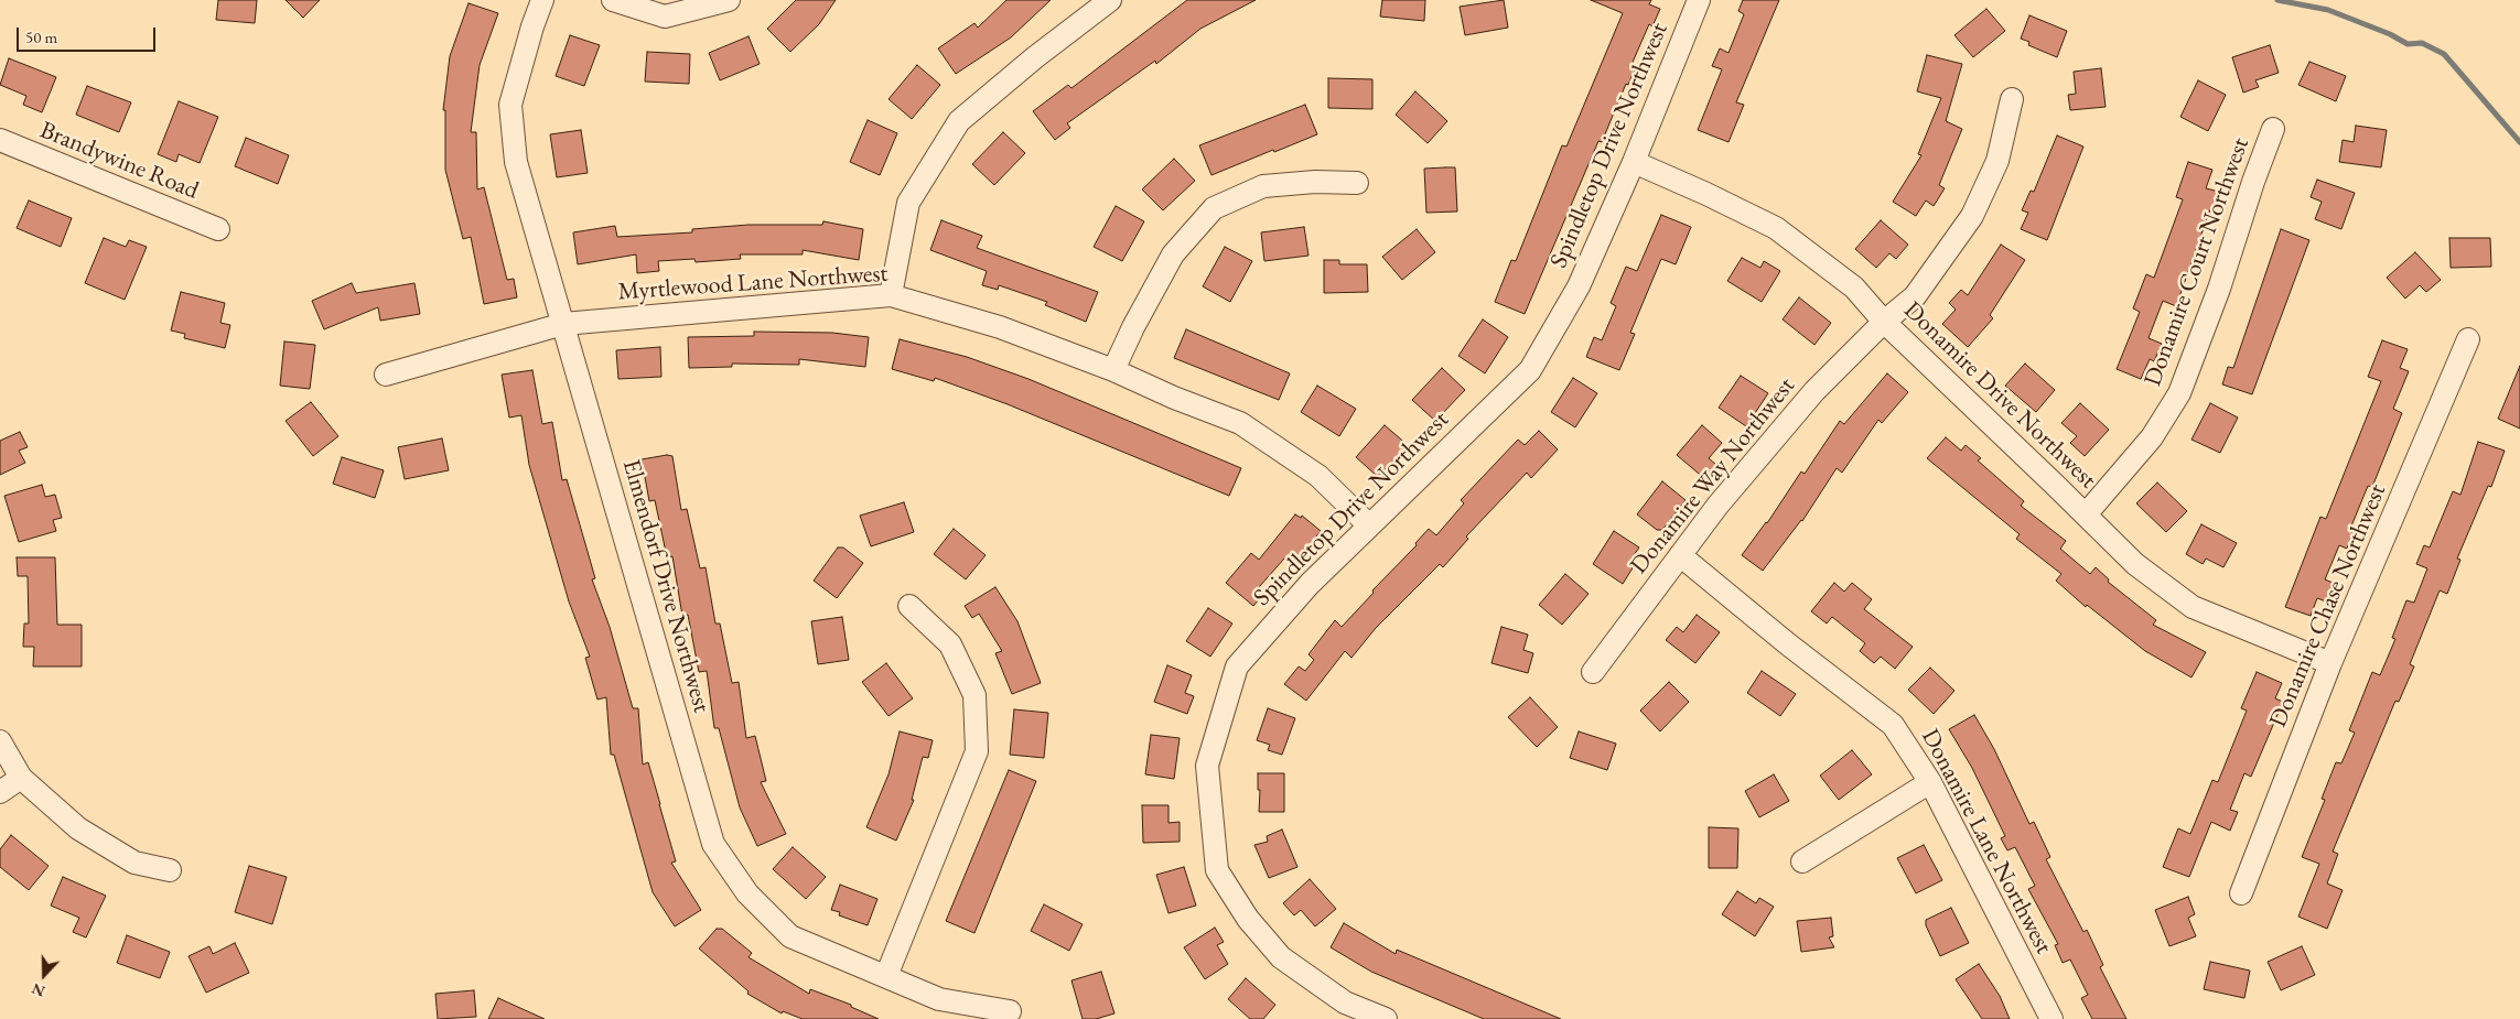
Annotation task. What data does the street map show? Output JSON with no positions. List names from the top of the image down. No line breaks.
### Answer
{"streets":{"street":["Spindletop Drive Northwest","Brandywine Road","Donamire Court Northwest","Myrtlewood Lane Northwest","Donamire Drive Northwest","Donamire Way Northwest","Elmendorf Drive Northwest","Donamire Chase Northwest","Donamire Lane Northwest"]},"crossings":[["Spindletop Drive Northwest","Myrtlewood Lane Northwest"],["Spindletop Drive Northwest","Donamire Drive Northwest"],["Donamire Court Northwest","Donamire Drive Northwest"],["Myrtlewood Lane Northwest","Elmendorf Drive Northwest"],["Donamire Drive Northwest","Donamire Way Northwest"],["Donamire Drive Northwest","Donamire Chase Northwest"],["Donamire Way Northwest","Donamire Lane Northwest"]],"scale_bar":"50 m","north":"bottom"}
